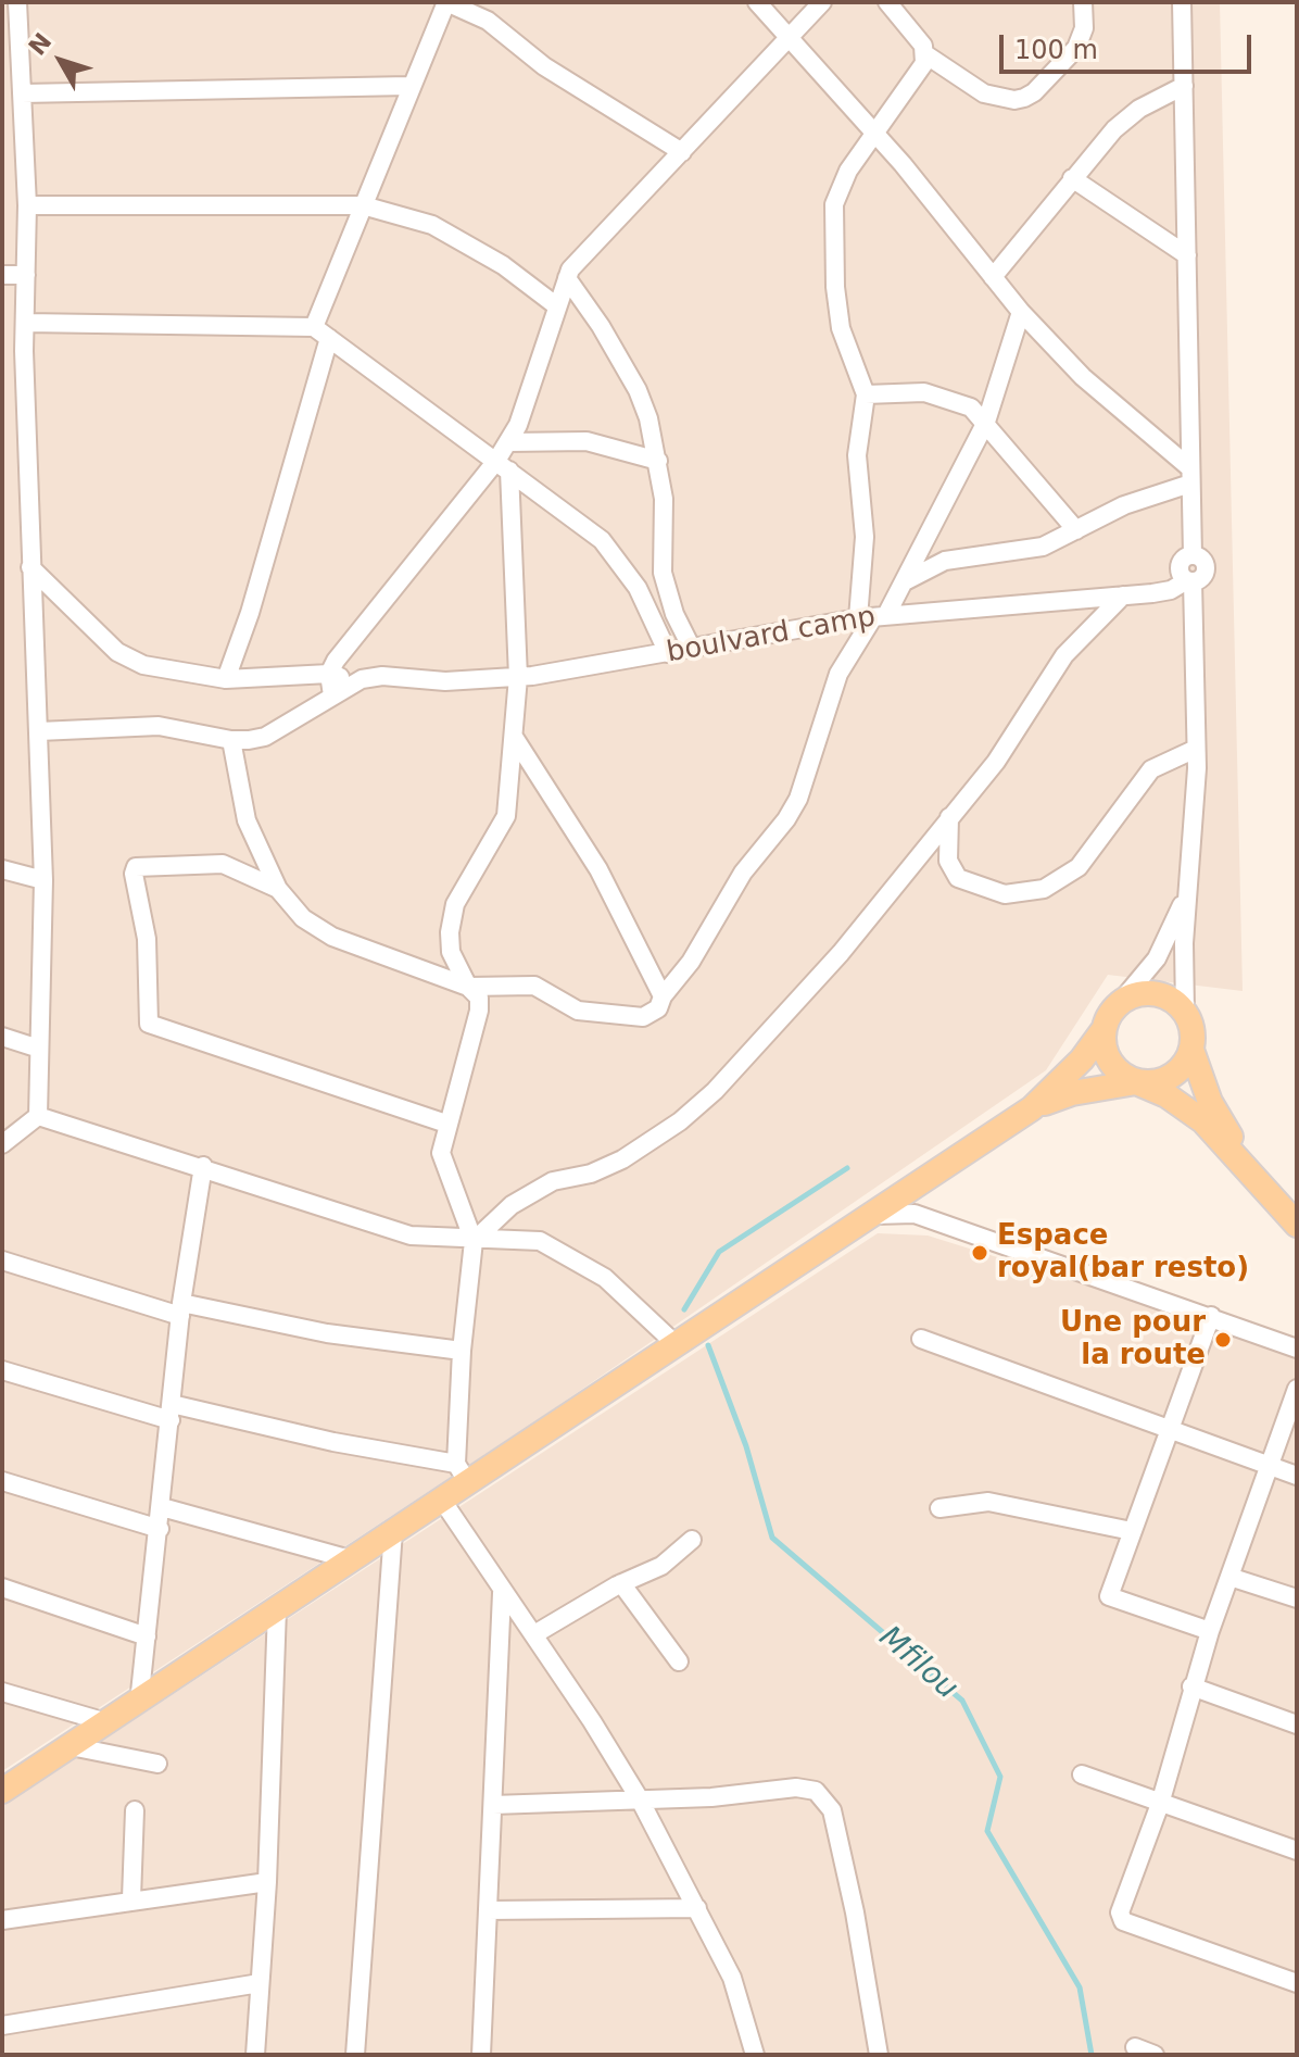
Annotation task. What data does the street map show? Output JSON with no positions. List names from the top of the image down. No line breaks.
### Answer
{"streets":{"street":["boulvard camp"]},"water":["Mfilou"],"places":["Espace royal(bar resto)","Une pour la route"],"scale_bar":"100 m","north":"top left"}
